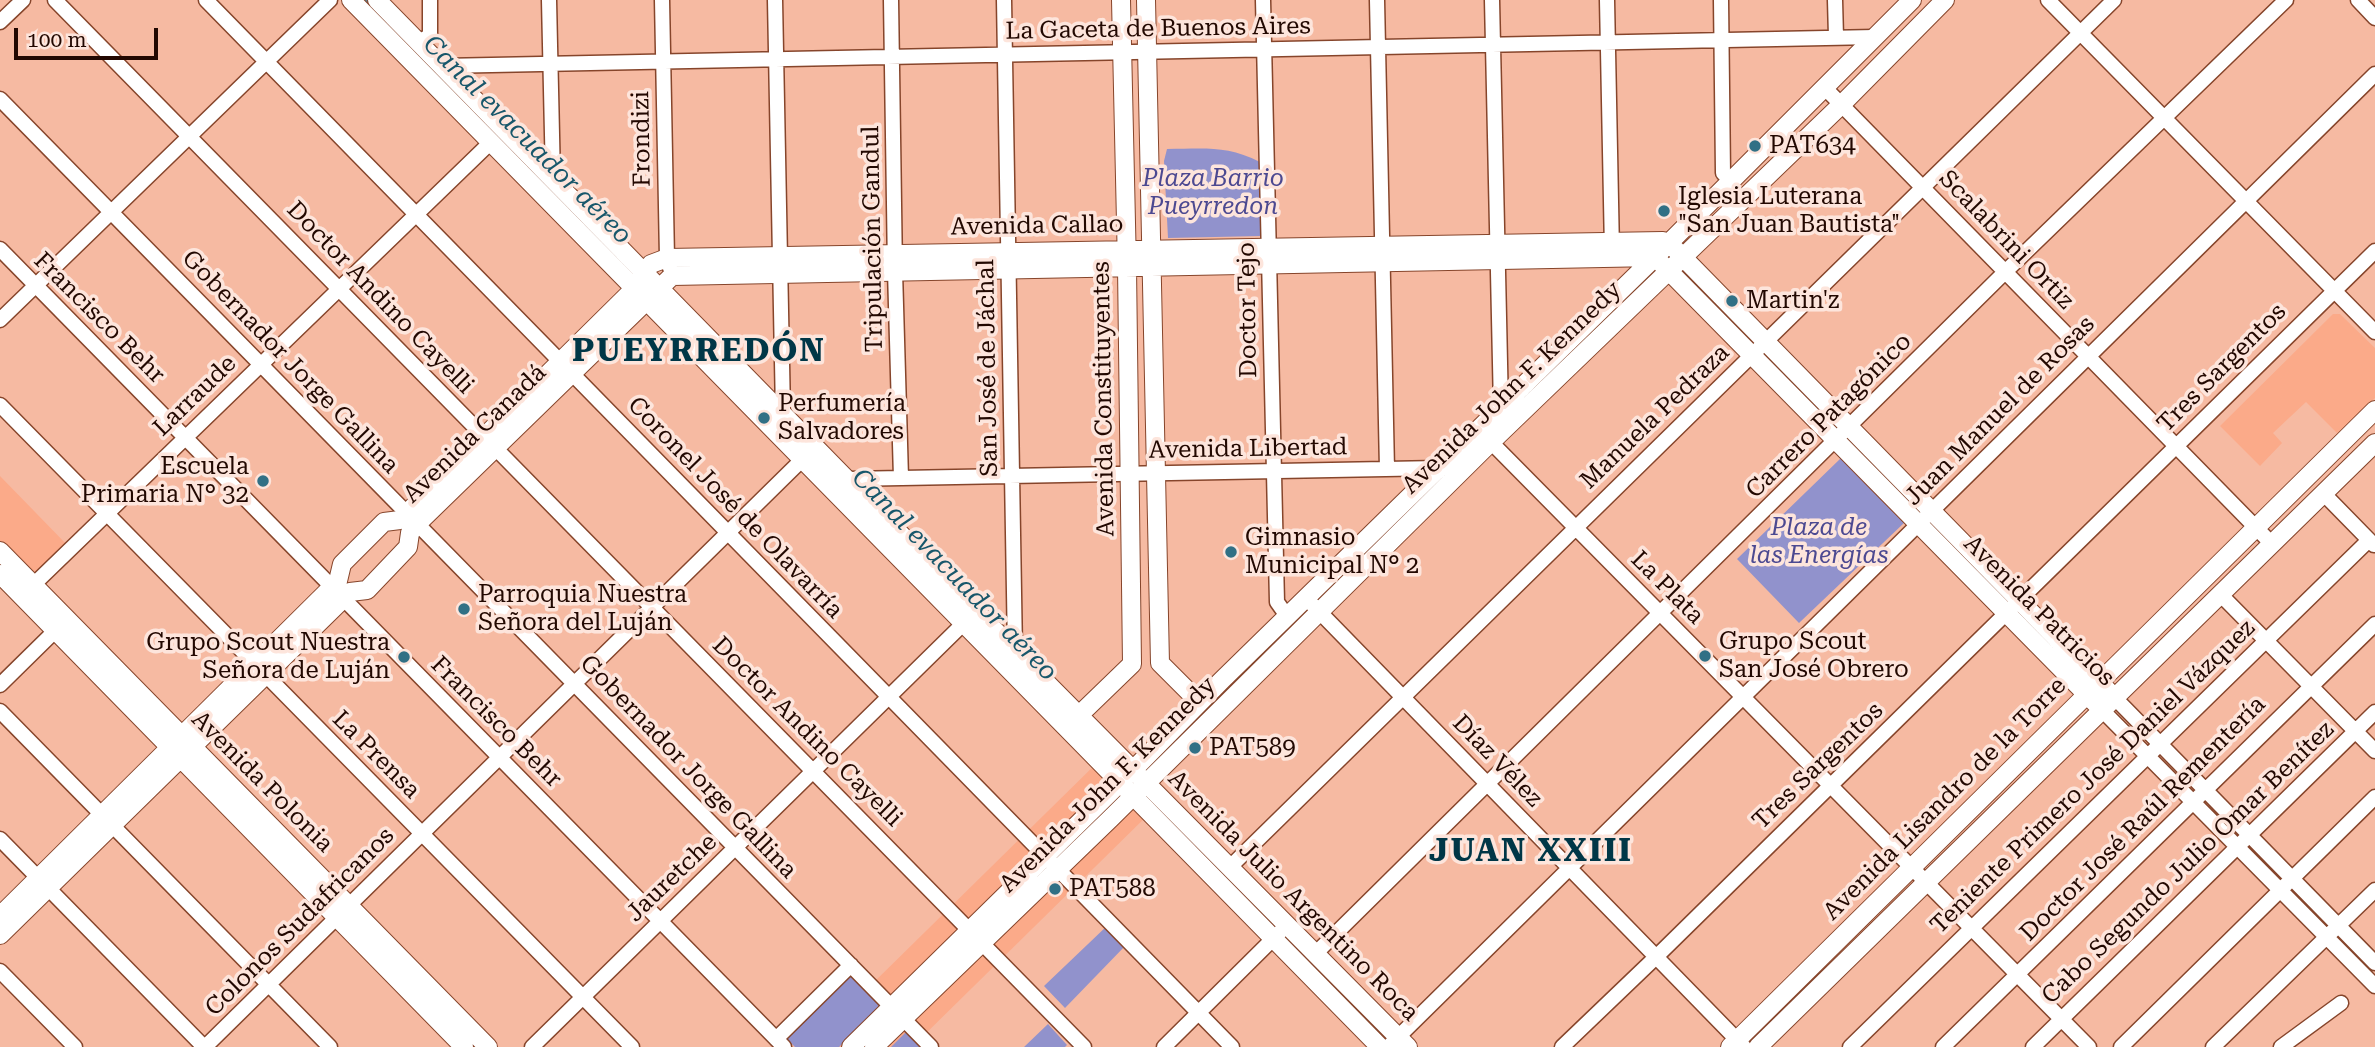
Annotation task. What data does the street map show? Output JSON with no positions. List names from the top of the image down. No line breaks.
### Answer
{"streets":{"main road":["Avenida Callao","Avenida John F. Kennedy","Avenida Constituyentes","Avenida Canadá","Avenida Patricios","Avenida Polonia","Avenida Lisandro de la Torre","Avenida Julio Argentino Roca"],"street":["La Gaceta de Buenos Aires","Frondizi","Tripulación Gandul","Scalabrini Ortiz","Doctor Andino Cayelli","Doctor Tejo","Francisco Behr","Gobernador Jorge Gallina","San José de Jáchal","Tres Sargentos","Larraude","Juan Manuel de Rosas","Carrero Patagónico","Manuela Pedraza","Avenida Libertad","Coronel José de Olavarría","La Plata","La Prensa","Díaz Vélez","Teniente Primero José Daniel Vázquez","Doctor José Raúl Rementería","Cabo Segundo Julio Omar Benítez","Jauretche","Colonos Sudafricanos"]},"crossings":[["La Gaceta de Buenos Aires","Frondizi"],["La Gaceta de Buenos Aires","Tripulación Gandul"],["La Gaceta de Buenos Aires","Doctor Tejo"],["La Gaceta de Buenos Aires","San José de Jáchal"],["La Gaceta de Buenos Aires","Avenida John F. Kennedy"],["La Gaceta de Buenos Aires","Avenida Constituyentes"],["La Gaceta de Buenos Aires","Avenida Julio Argentino Roca"],["Frondizi","Avenida Callao"],["Frondizi","Avenida Canadá"],["Frondizi","Avenida Julio Argentino Roca"],["Avenida Callao","Tripulación Gandul"],["Avenida Callao","Doctor Tejo"],["Avenida Callao","San José de Jáchal"],["Avenida Callao","Avenida John F. Kennedy"],["Avenida Callao","Avenida Constituyentes"],["Avenida Callao","Avenida Canadá"],["Avenida Callao","Avenida Patricios"],["Avenida Callao","Avenida Julio Argentino Roca"],["Tripulación Gandul","Avenida Libertad"],["Scalabrini Ortiz","Tres Sargentos"],["Scalabrini Ortiz","Avenida John F. Kennedy"],["Scalabrini Ortiz","Juan Manuel de Rosas"],["Scalabrini Ortiz","Carrero Patagónico"],["Scalabrini Ortiz","Manuela Pedraza"],["Scalabrini Ortiz","Avenida Lisandro de la Torre"],["Doctor Andino Cayelli","Avenida John F. Kennedy"],["Doctor Andino Cayelli","Larraude"],["Doctor Andino Cayelli","Avenida Canadá"],["Doctor Andino Cayelli","Jauretche"],["Doctor Andino Cayelli","Colonos Sudafricanos"],["Doctor Tejo","Avenida John F. Kennedy"],["Doctor Tejo","Avenida Libertad"],["Francisco Behr","Larraude"],["Francisco Behr","Avenida Canadá"],["Francisco Behr","Jauretche"],["Francisco Behr","Colonos Sudafricanos"],["Gobernador Jorge Gallina","Avenida John F. Kennedy"],["Gobernador Jorge Gallina","Larraude"],["Gobernador Jorge Gallina","Avenida Canadá"],["Gobernador Jorge Gallina","Jauretche"],["Gobernador Jorge Gallina","Colonos Sudafricanos"],["San José de Jáchal","Avenida Libertad"],["San José de Jáchal","Avenida Julio Argentino Roca"],["Tres Sargentos","La Plata"],["Tres Sargentos","Avenida Patricios"],["Tres Sargentos","Díaz Vélez"],["Avenida John F. Kennedy","Avenida Libertad"],["Avenida John F. Kennedy","Coronel José de Olavarría"],["Avenida John F. Kennedy","La Plata"],["Avenida John F. Kennedy","Avenida Patricios"],["Avenida John F. Kennedy","Díaz Vélez"],["Avenida John F. Kennedy","Avenida Julio Argentino Roca"],["Larraude","Coronel José de Olavarría"],["Larraude","La Prensa"],["Larraude","Avenida Polonia"],["Larraude","Avenida Julio Argentino Roca"],["Avenida Constituyentes","Avenida Libertad"],["Juan Manuel de Rosas","La Plata"],["Juan Manuel de Rosas","Avenida Patricios"],["Juan Manuel de Rosas","Díaz Vélez"],["Juan Manuel de Rosas","Avenida Julio Argentino Roca"],["Carrero Patagónico","La Plata"],["Carrero Patagónico","Avenida Patricios"],["Carrero Patagónico","Díaz Vélez"],["Carrero Patagónico","Avenida Julio Argentino Roca"],["Manuela Pedraza","La Plata"],["Manuela Pedraza","Avenida Patricios"],["Manuela Pedraza","Díaz Vélez"],["Manuela Pedraza","Avenida Julio Argentino Roca"],["Avenida Canadá","Coronel José de Olavarría"],["Avenida Canadá","La Prensa"],["Avenida Canadá","Avenida Polonia"],["Avenida Canadá","Avenida Julio Argentino Roca"],["Avenida Libertad","Avenida Julio Argentino Roca"],["Coronel José de Olavarría","Jauretche"],["Coronel José de Olavarría","Colonos Sudafricanos"],["La Plata","Teniente Primero José Daniel Vázquez"],["La Plata","Avenida Lisandro de la Torre"],["La Plata","Doctor José Raúl Rementería"],["La Plata","Cabo Segundo Julio Omar Benítez"],["Avenida Patricios","Teniente Primero José Daniel Vázquez"],["Avenida Patricios","Avenida Lisandro de la Torre"],["Avenida Patricios","Doctor José Raúl Rementería"],["Avenida Patricios","Cabo Segundo Julio Omar Benítez"],["La Prensa","Jauretche"],["La Prensa","Colonos Sudafricanos"],["Díaz Vélez","Avenida Lisandro de la Torre"],["Avenida Polonia","Colonos Sudafricanos"],["Jauretche","Avenida Julio Argentino Roca"],["Avenida Julio Argentino Roca","Colonos Sudafricanos"]],"districts":["PUEYRREDÓN","JUAN XXIII"],"water":["Canal evacuador aéreo"],"parks":["Plaza Barrio Pueyrredon","Plaza de las Energías"],"places":["PAT634","Iglesia Luterana \"San Juan Bautista\"","Martin'z","Perfumería Salvadores","Escuela Primaria N° 32","Gimnasio Municipal N° 2","Parroquia Nuestra Señora del Luján","Grupo Scout San José Obrero","Grupo Scout Nuestra Señora de Luján","PAT589","PAT588"],"scale_bar":"100 m"}
